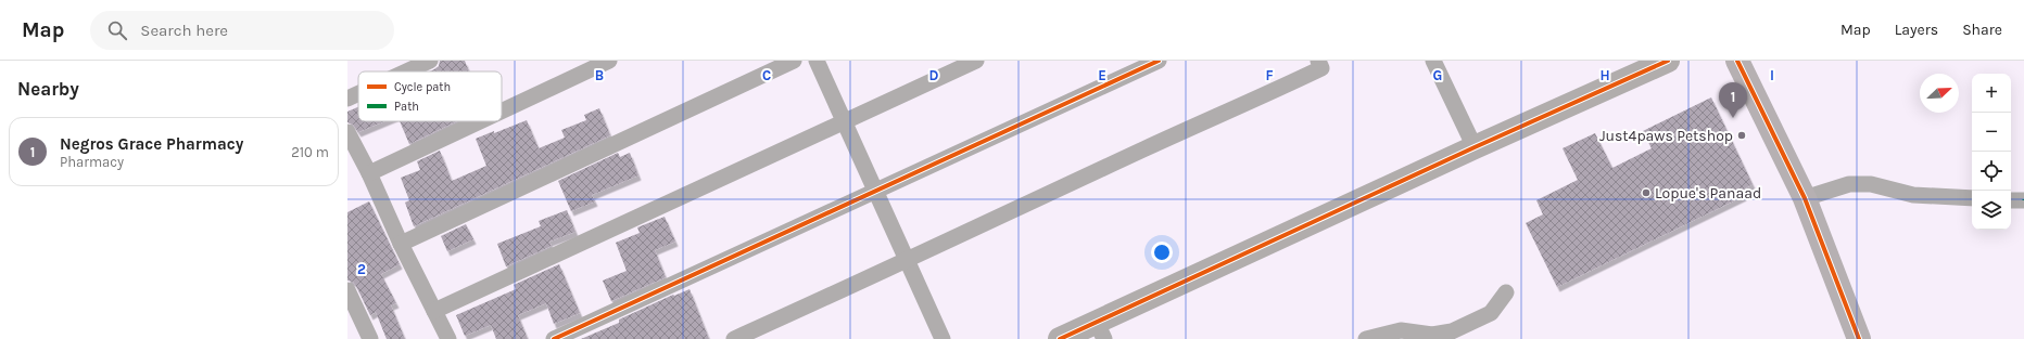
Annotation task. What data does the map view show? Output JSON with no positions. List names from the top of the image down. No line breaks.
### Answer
{"places":["Just4paws Petshop","Lopue's Panaad"],"legend":["Cycle path","Path"],"north":"top right","page":{"header":"Map","search":"Search here","nav":["Map","Layers","Share"],"heading":"Nearby","map_buttons":["+","−"],"pins":"1","list":[{"mark":"1","name":"Negros Grace Pharmacy","note":"Pharmacy","value":"210 m"}]},"grid":{"columns":["B","C","D","E","F","G","H","I"],"rows":["2"]}}
